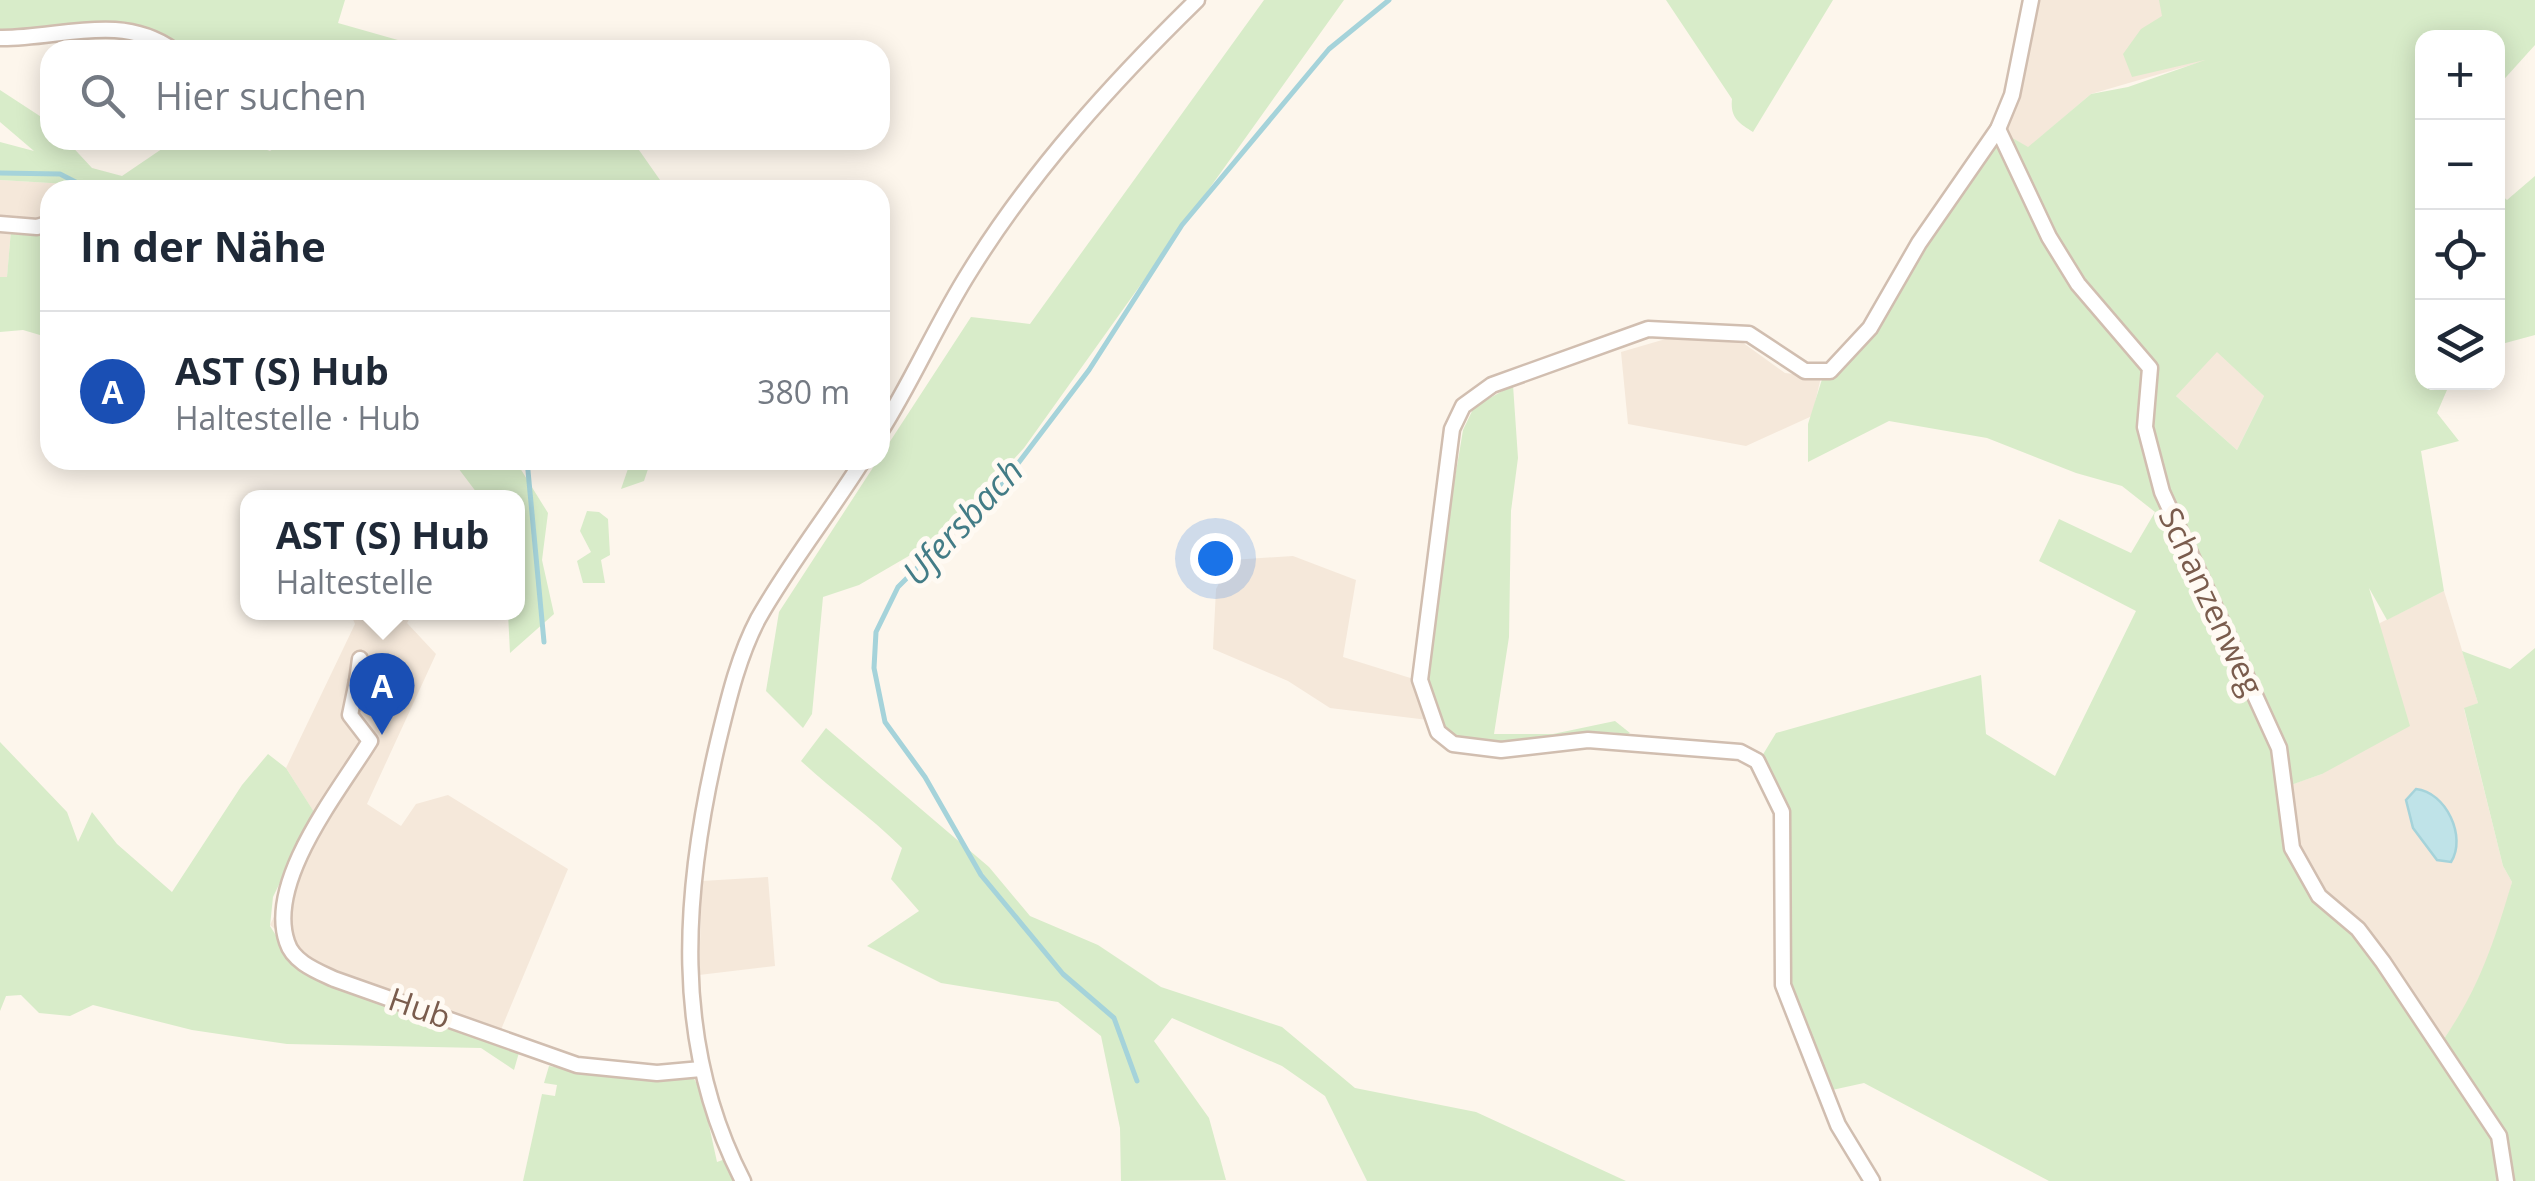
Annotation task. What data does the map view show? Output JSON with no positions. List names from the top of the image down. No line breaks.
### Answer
{"streets":{"street":["Schanzenweg","Hub"]},"water":["Ufersbach"],"page":{"map_buttons":["+","−"],"search":"Hier suchen","heading":"In der Nähe","list":[{"mark":"A","name":"AST (S) Hub","note":"Haltestelle · Hub","value":"380 m"}],"popup":["AST (S) Hub","Haltestelle"],"pins":"A"}}
